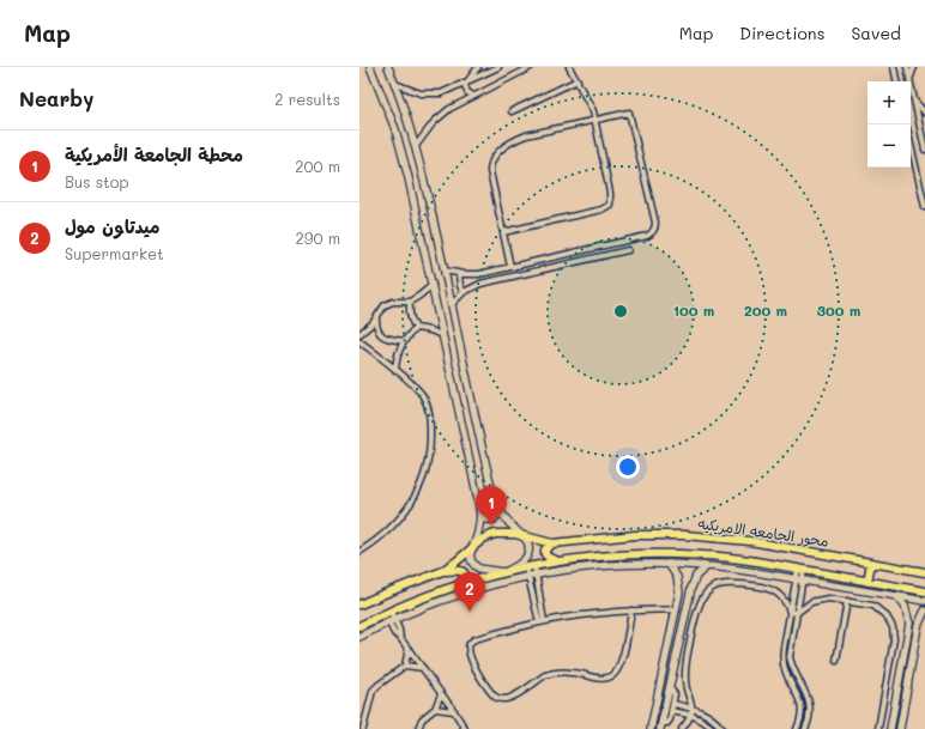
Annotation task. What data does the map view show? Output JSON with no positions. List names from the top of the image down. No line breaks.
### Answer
{"streets":{"main road":["محور الجامعه الامريكيه"]},"page":{"header":"Map","nav":["Map","Directions","Saved"],"heading":["Nearby","2 results"],"map_buttons":["+","−"],"list":[{"mark":"1","name":"محطة الجامعة الأمريكية","note":"Bus stop","value":"200 m"},{"mark":"2","name":"ميدتاون مول","note":"Supermarket","value":"290 m"}],"pins":["1","2"]},"rings":["100 m","200 m","300 m"]}
